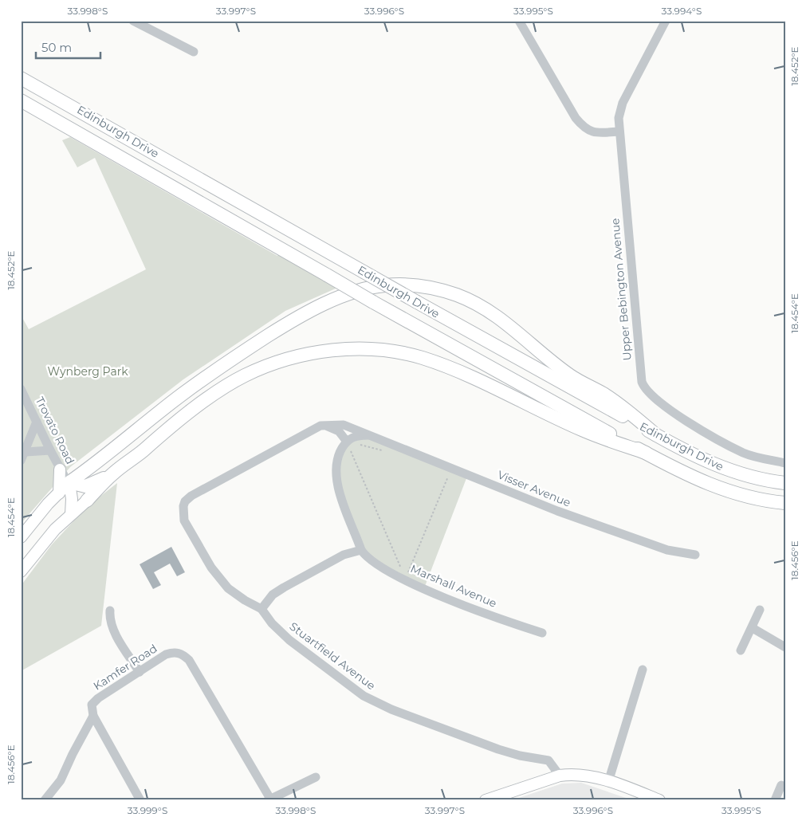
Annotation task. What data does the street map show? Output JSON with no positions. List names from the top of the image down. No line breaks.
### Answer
{"streets":{"highway":["Edinburgh Drive"],"street":["Upper Bebington Avenue","Trovato Road","Visser Avenue","Marshall Avenue","Stuartfield Avenue","Kamfer Road"]},"crossings":[["Visser Avenue","Stuartfield Avenue"]],"parks":["Wynberg Park"],"scale_bar":"50 m","coordinates":["33.998°S","33.997°S","33.996°S","33.995°S","33.994°S","18.452°E","18.454°E","18.456°E","33.999°S"]}
